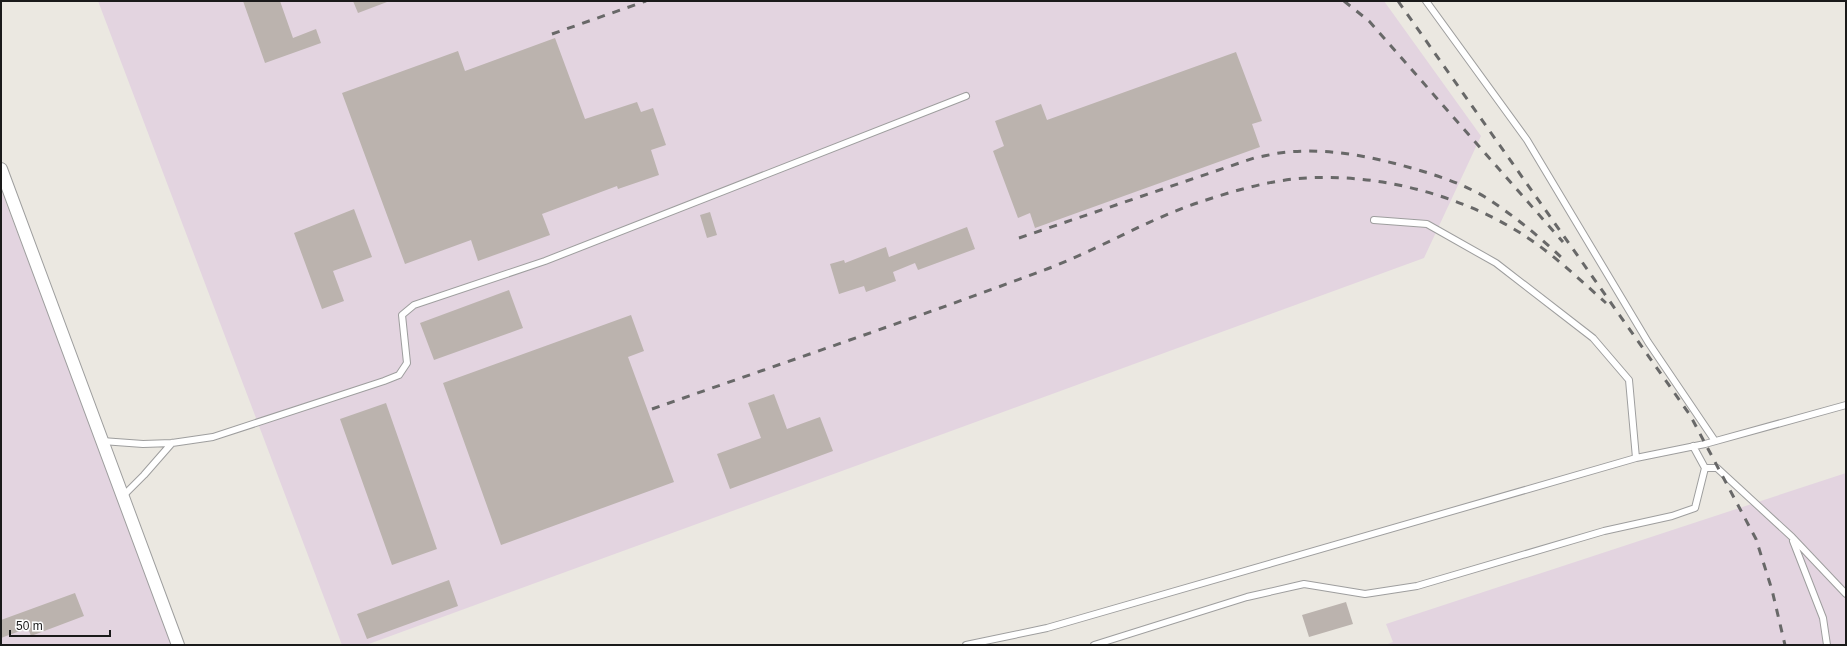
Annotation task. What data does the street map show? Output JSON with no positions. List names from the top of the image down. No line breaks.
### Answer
{"scale_bar":"50 m"}
